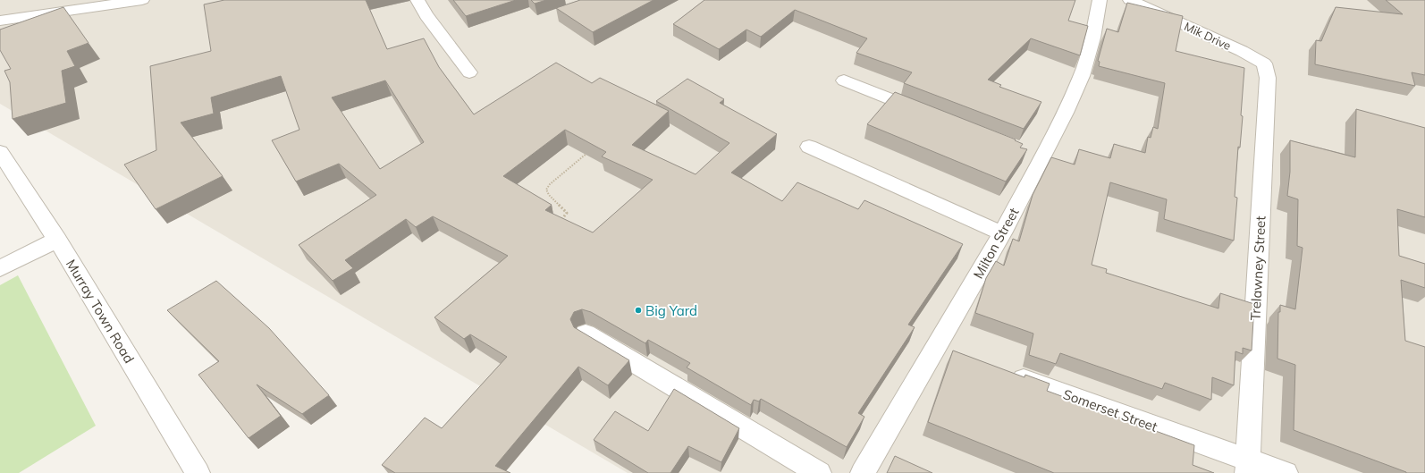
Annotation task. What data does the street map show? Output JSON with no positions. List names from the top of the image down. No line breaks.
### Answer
{"streets":{"street":["Mik Drive","Milton Street","Trelawney Street","Murray Town Road","Somerset Street"]},"crossings":[["Mik Drive","Trelawney Street"],["Trelawney Street","Somerset Street"]],"places":["Big Yard"]}
